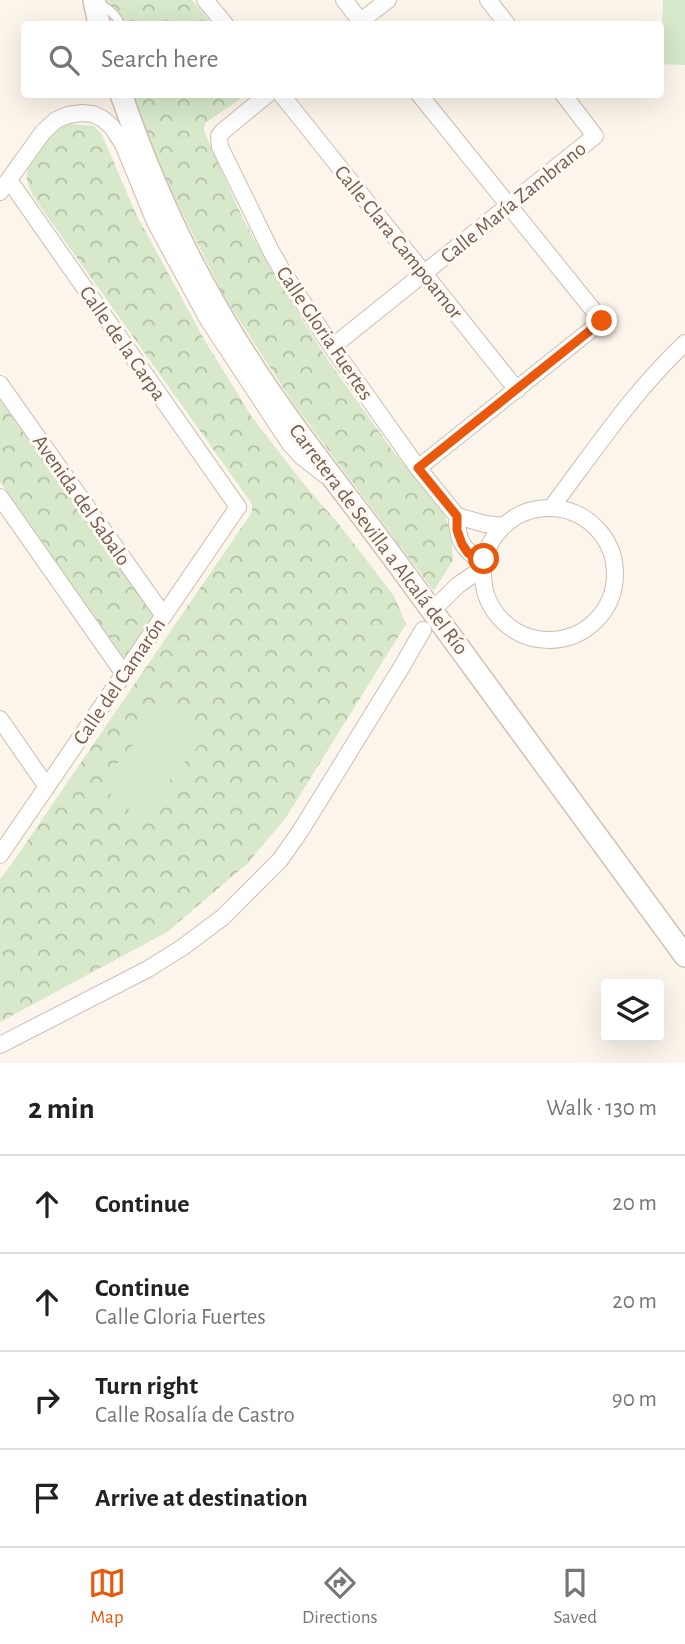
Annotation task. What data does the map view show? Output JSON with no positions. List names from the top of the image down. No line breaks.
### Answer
{"streets":{"main road":["Carretera de Sevilla a Alcalá del Río"],"street":["Calle María Zambrano","Calle Clara Campoamor","Calle Gloria Fuertes","Calle de la Carpa","Avenida del Sabalo","Calle del Camarón"]},"crossings":[["Calle María Zambrano","Calle Clara Campoamor"],["Calle María Zambrano","Calle Gloria Fuertes"],["Calle de la Carpa","Calle del Camarón"],["Avenida del Sabalo","Calle del Camarón"]],"page":{"search":"Search here","heading":["2 min","Walk · 130 m"],"list":[["Continue","20 m"],["Continue","Calle Gloria Fuertes","20 m"],["Turn right","Calle Rosalía de Castro","90 m"],"Arrive at destination"],"nav":["Map","Directions","Saved"]}}
